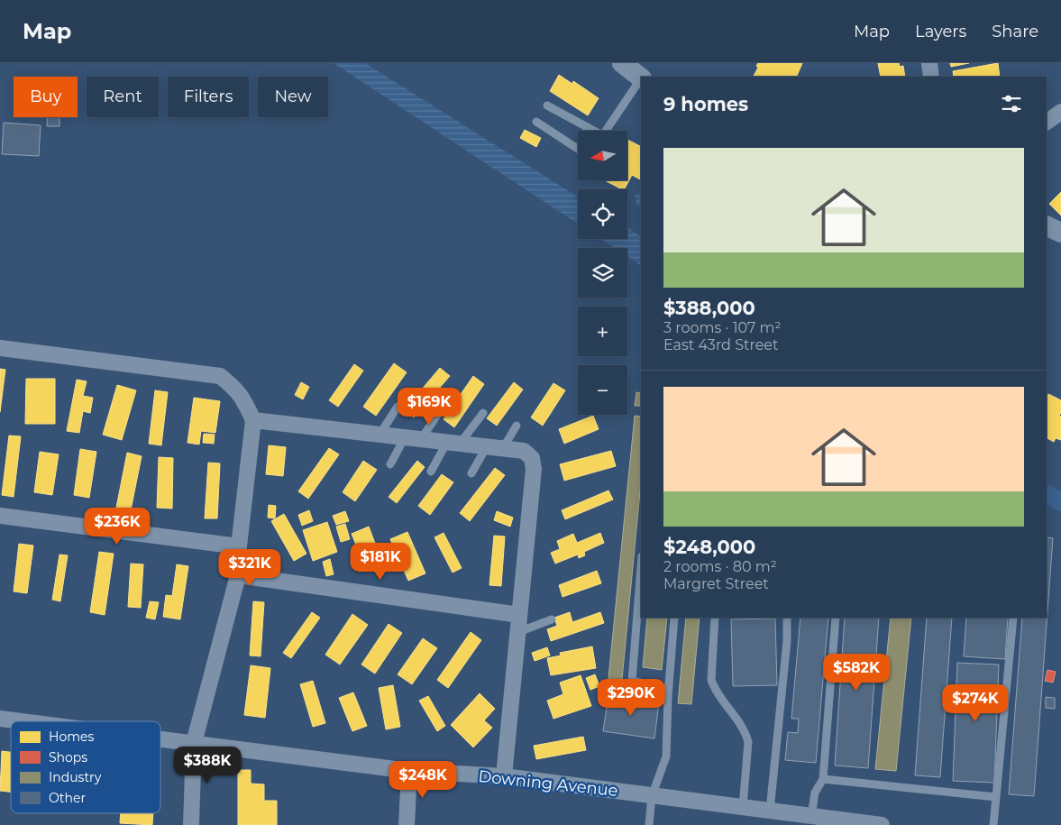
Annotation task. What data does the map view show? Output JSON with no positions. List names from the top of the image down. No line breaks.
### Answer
{"streets":{"street":["Downing Avenue"]},"legend":["Homes","Shops","Industry","Other"],"north":"left","page":{"header":"Map","nav":["Map","Layers","Share"],"chip":["Buy","Rent","Filters","New"],"heading":"9 homes","map_buttons":["+","−"],"list":[{"name":"$388,000","note":"3 rooms · 107 m² · East 43rd Street"},{"name":"$248,000","note":"2 rooms · 80 m² · Margret Street"}],"price":["$169K","$236K","$181K","$321K","$582K","$290K","$274K","$388K","$248K"]}}
